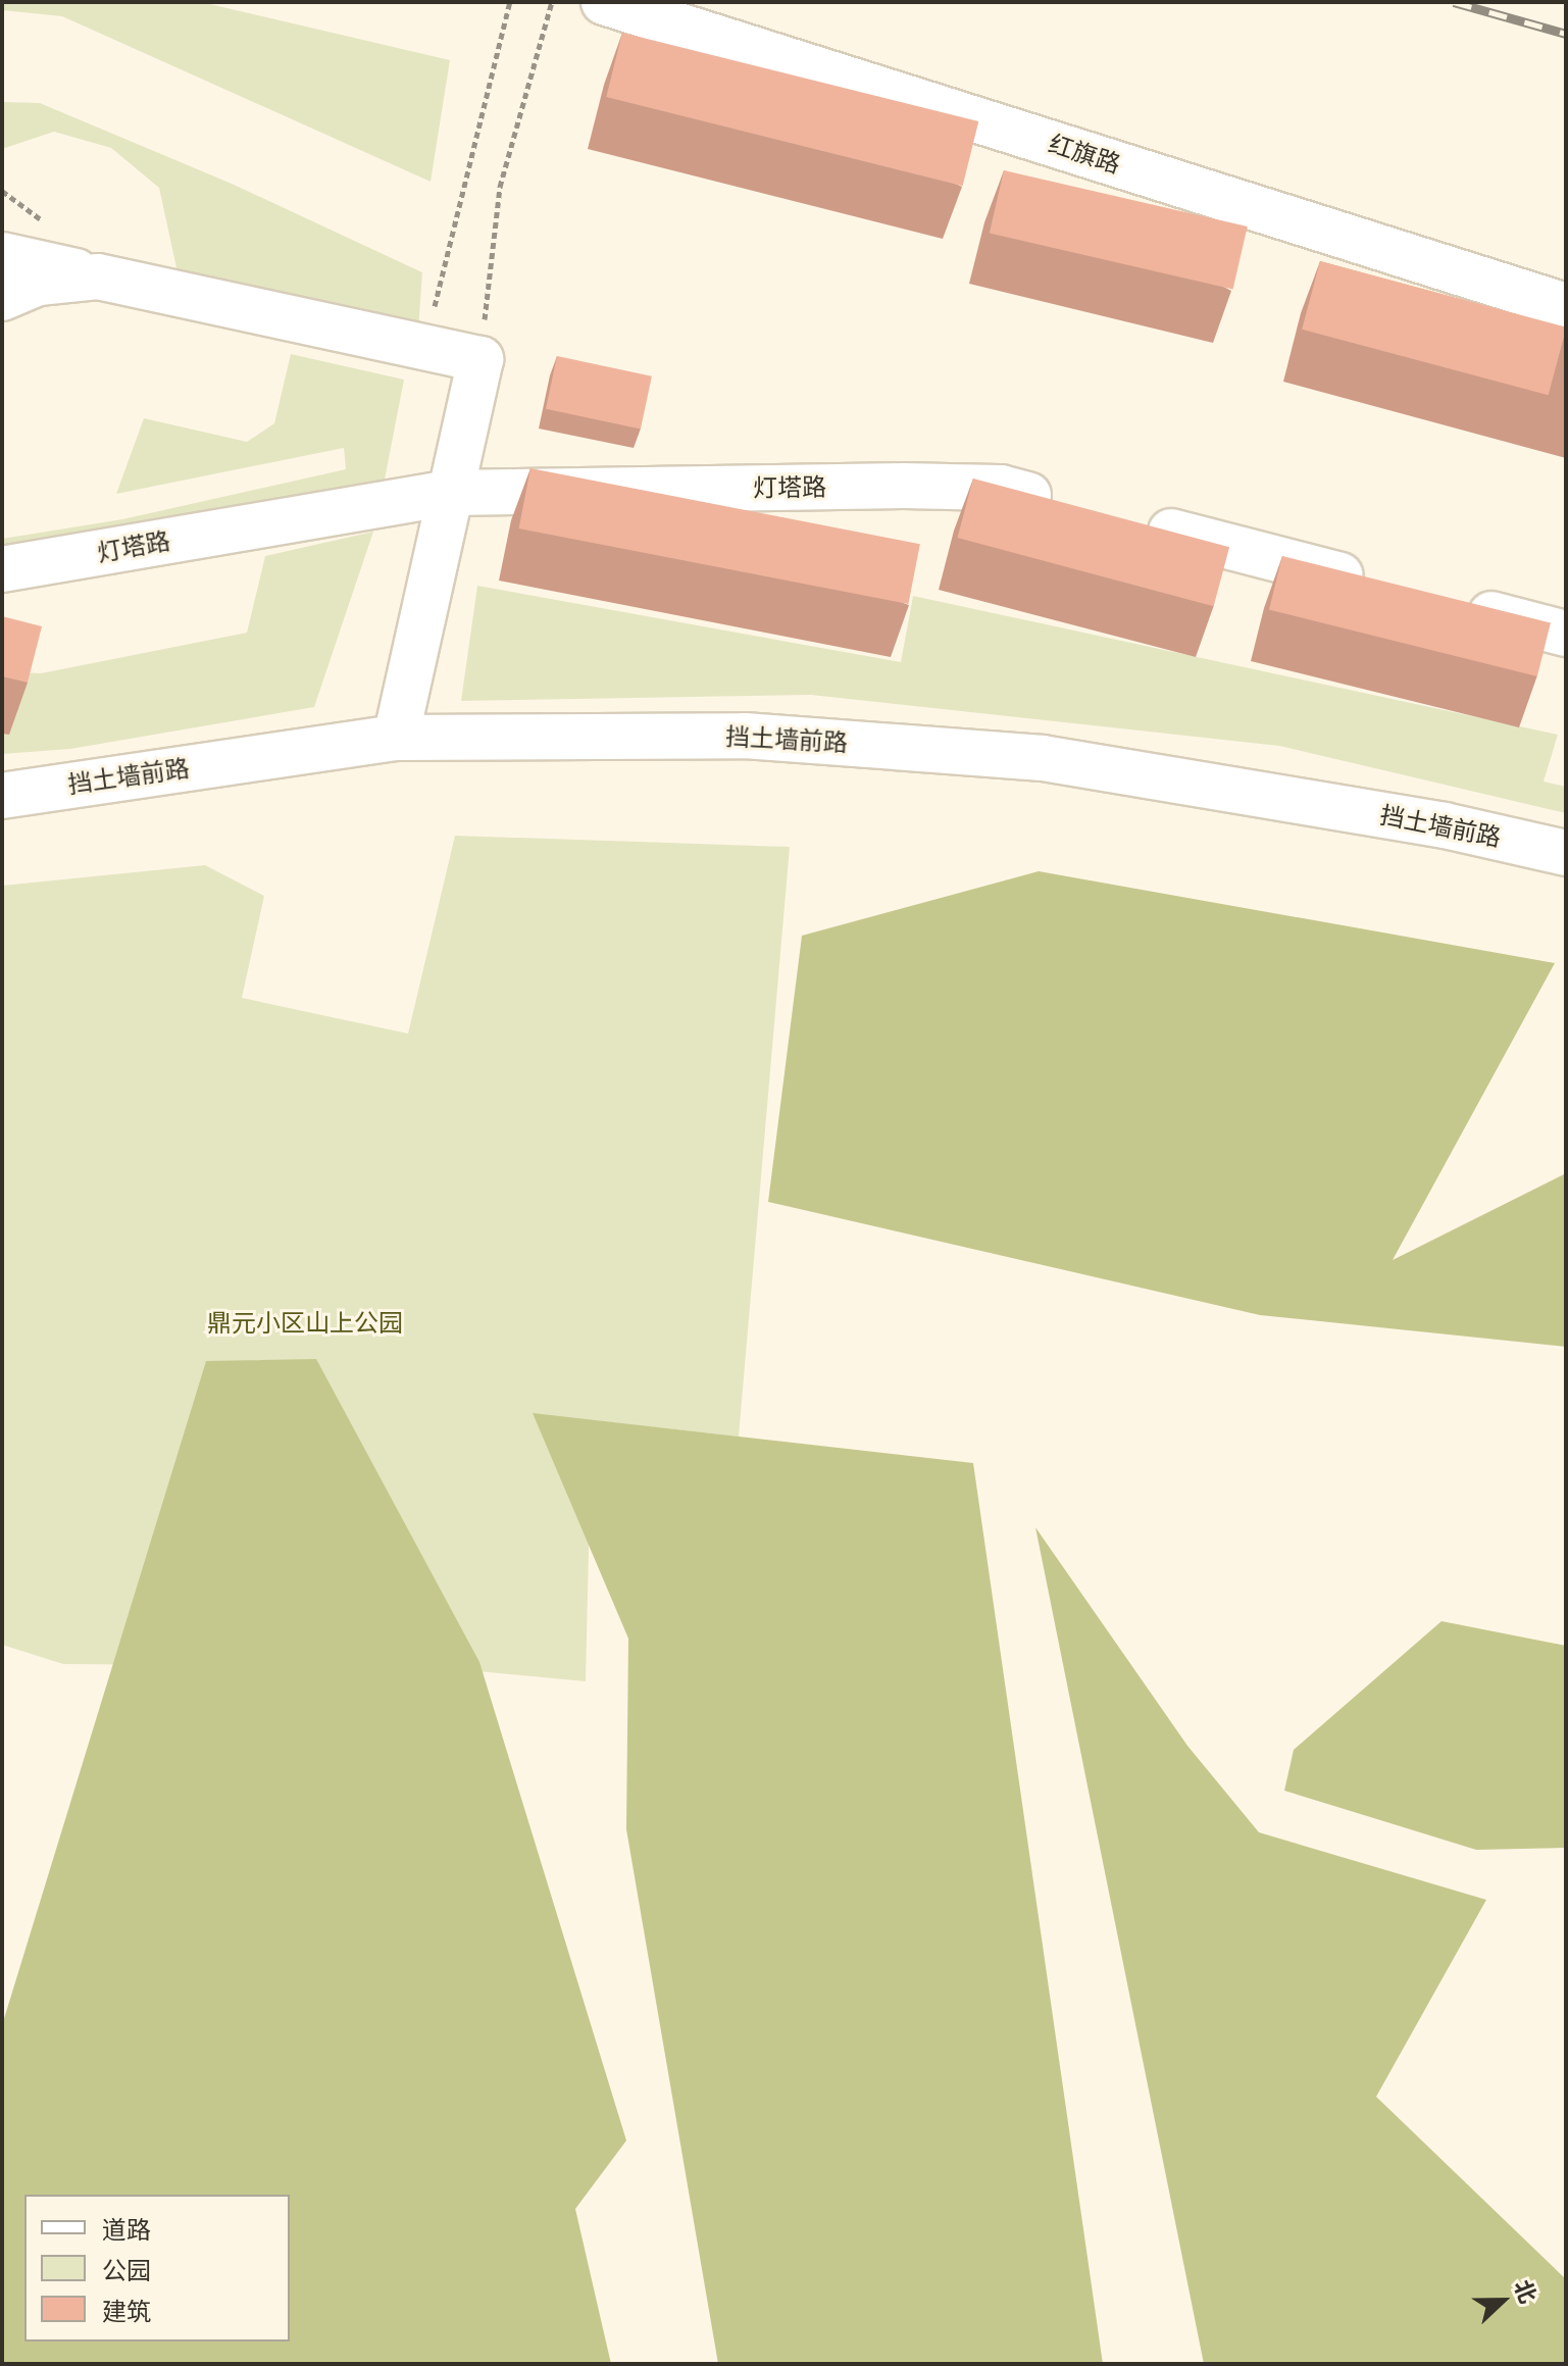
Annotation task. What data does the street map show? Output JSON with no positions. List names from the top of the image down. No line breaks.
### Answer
{"streets":{"street":["红旗路","灯塔路","挡土墙前路"]},"parks":["鼎元小区山上公园"],"legend":["道路","公园","建筑"],"north":"right"}
